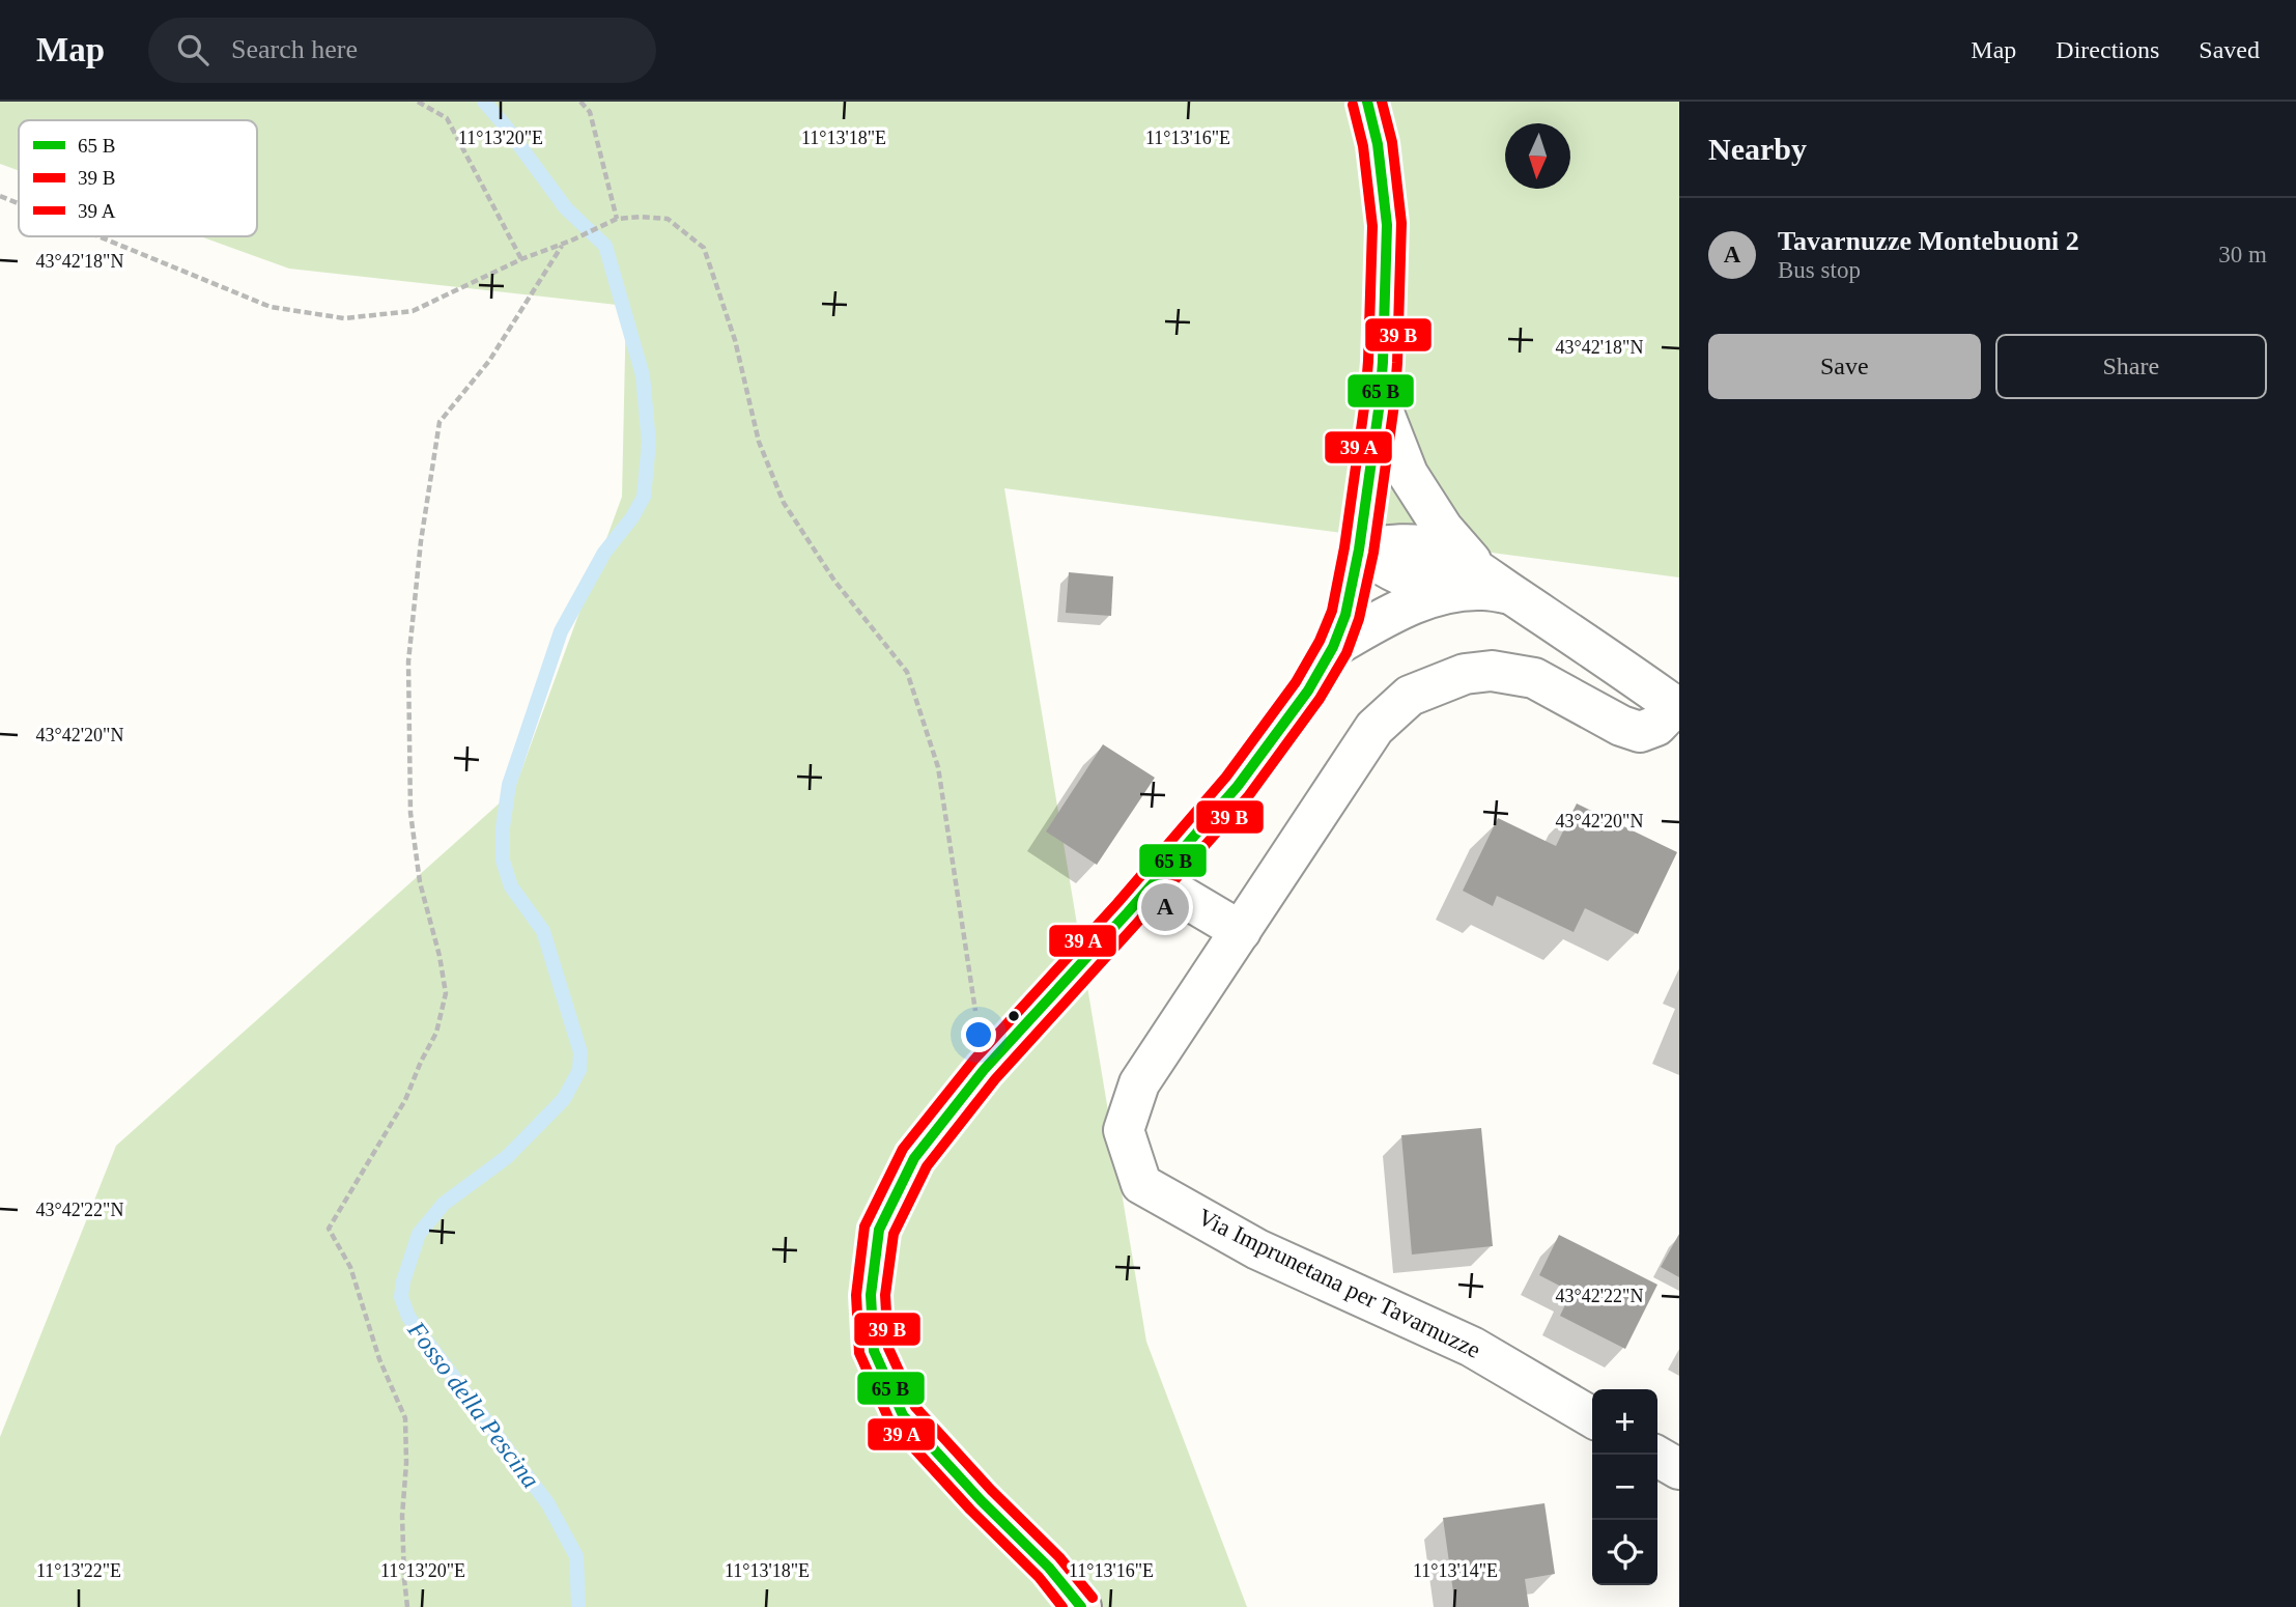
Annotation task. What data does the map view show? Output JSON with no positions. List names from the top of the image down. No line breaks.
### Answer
{"streets":{"street":["Via Imprunetana per Tavarnuzze"]},"water":["Fosso della Pescina"],"legend":["65 B","39 B","39 A"],"north":"bottom","page":{"header":"Map","search":"Search here","nav":["Map","Directions","Saved"],"heading":"Nearby","list":[{"mark":"A","name":"Tavarnuzze Montebuoni 2","note":"Bus stop","value":"30 m"}],"buttons":["Save","Share"],"pins":"A","map_buttons":["+","−"]},"coordinates":["11°13'20\"E","11°13'18\"E","11°13'16\"E","43°42'18\"N","43°42'20\"N","43°42'22\"N","11°13'22\"E","11°13'14\"E"]}
